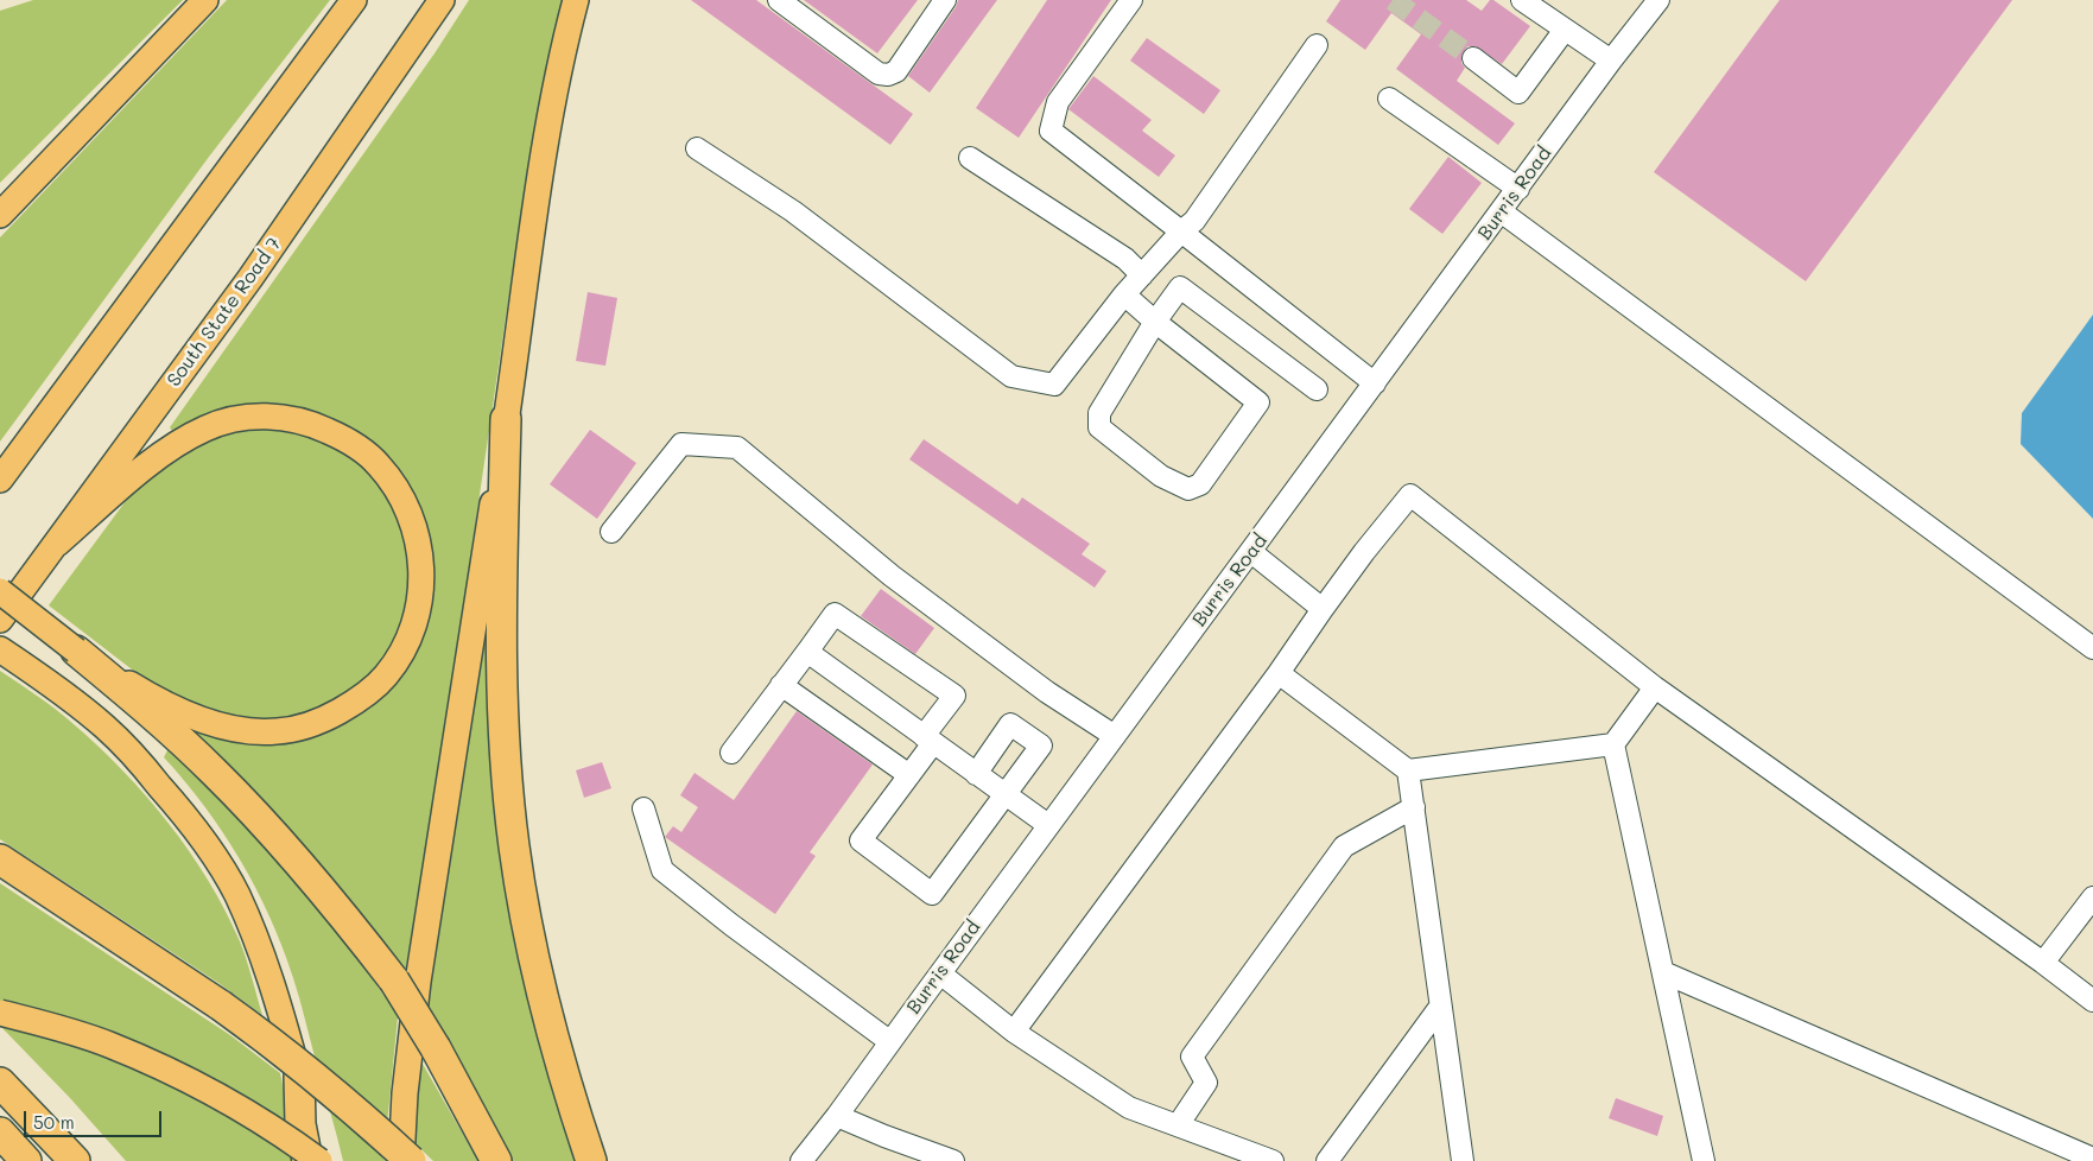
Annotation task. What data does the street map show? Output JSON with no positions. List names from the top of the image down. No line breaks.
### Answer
{"streets":{"main road":["South State Road 7"],"street":["Burris Road"]},"scale_bar":"50 m"}
